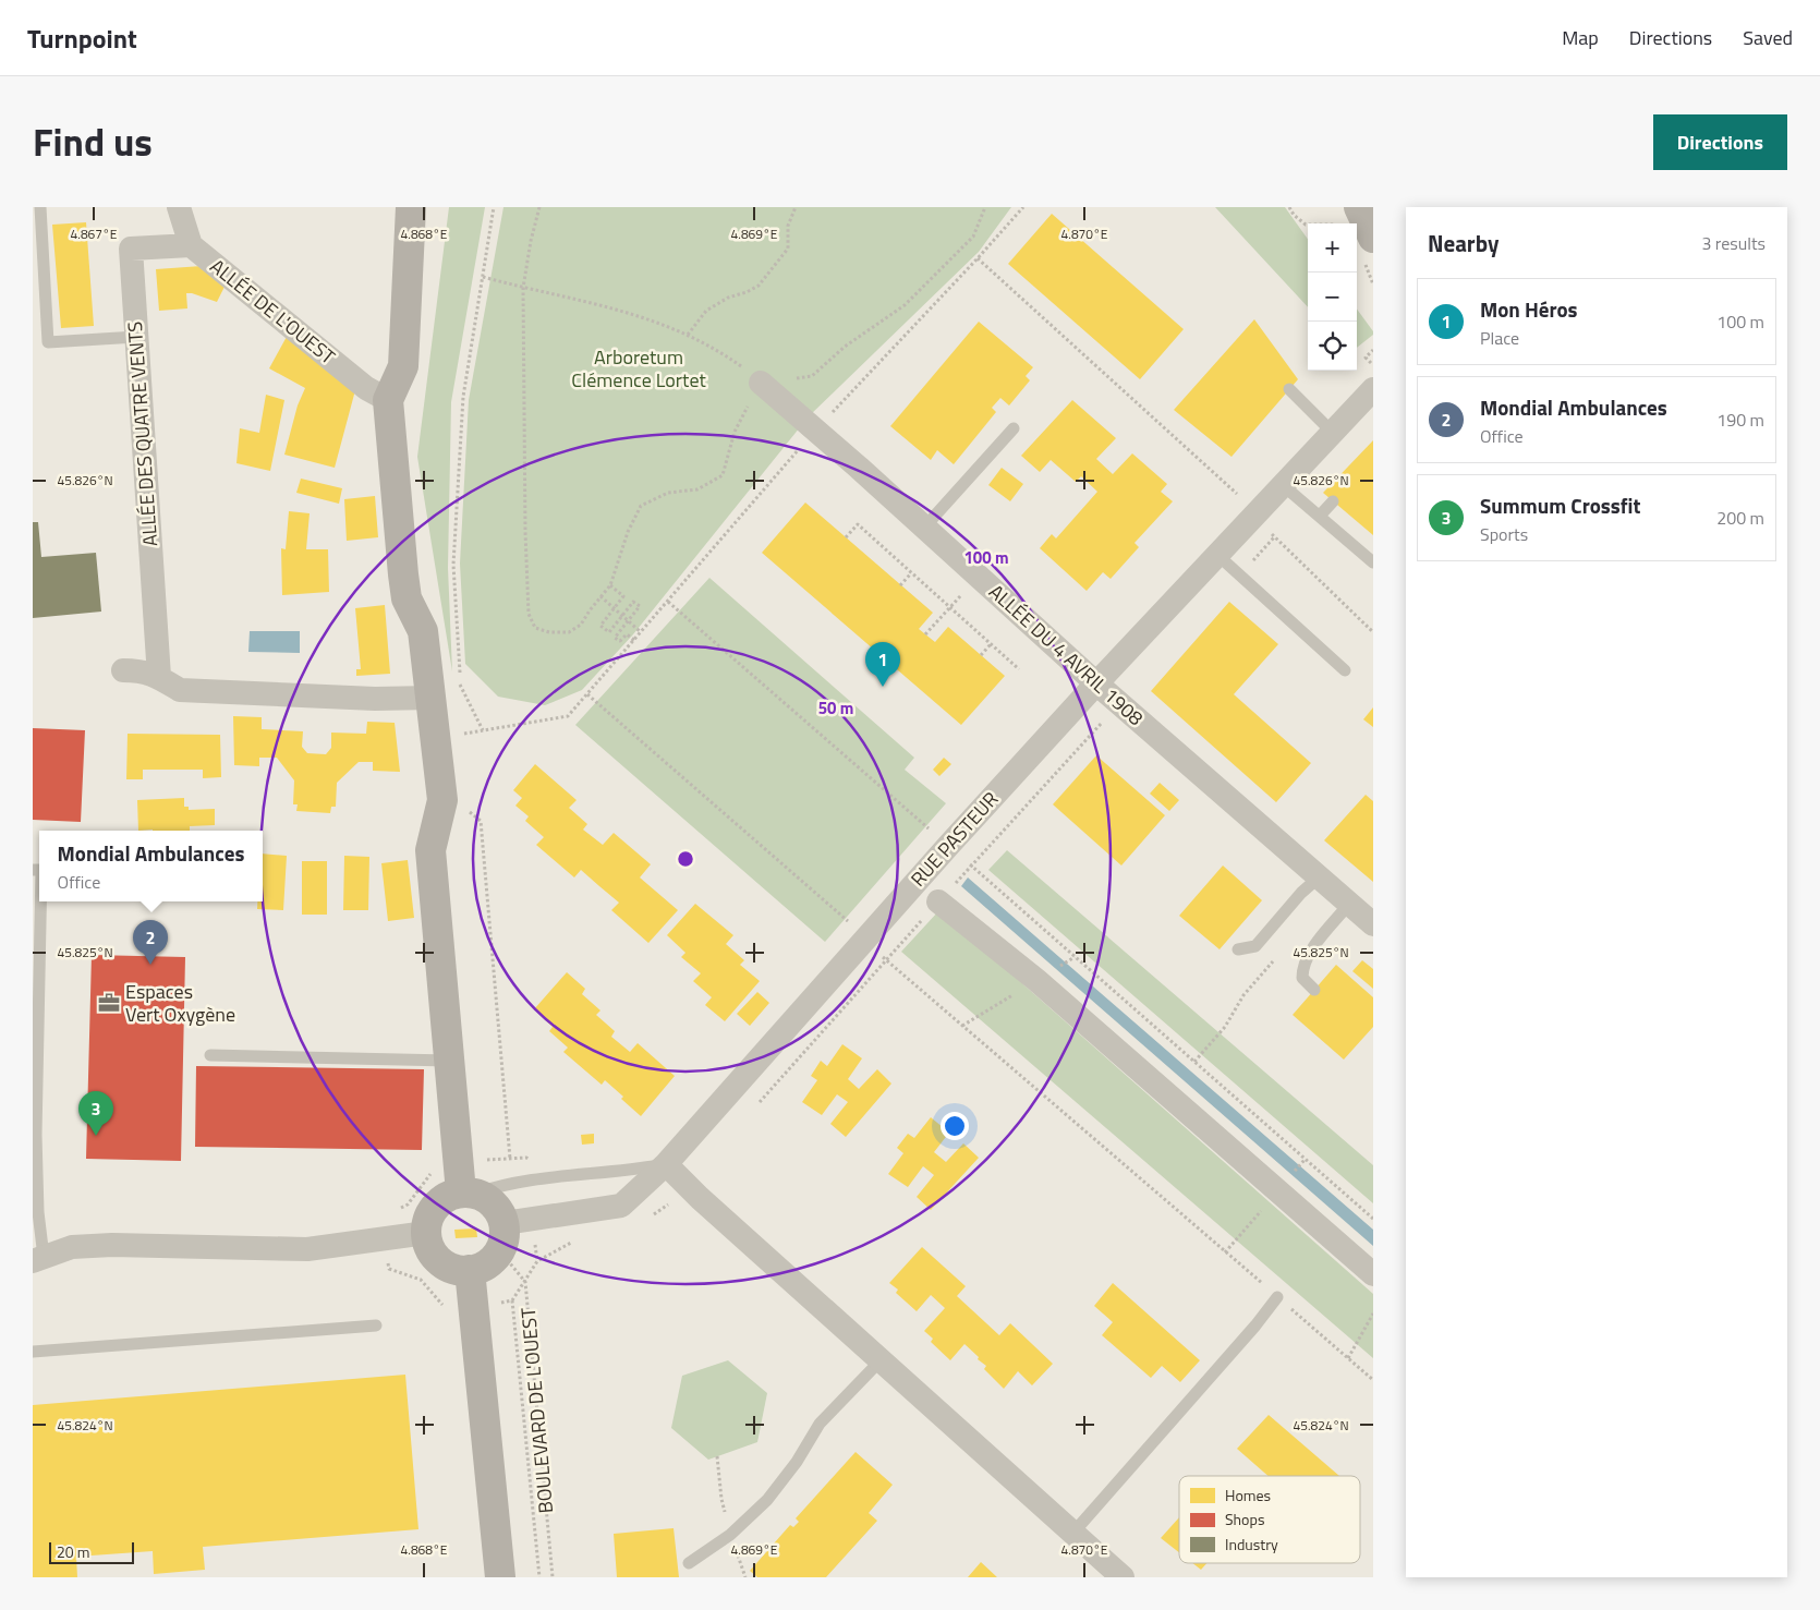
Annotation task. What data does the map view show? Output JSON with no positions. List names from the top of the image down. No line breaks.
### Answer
{"streets":{"street":["ALLÉE DE L'OUEST","ALLÉE DES QUATRE VENTS","ALLÉE DU 4 AVRIL 1908","RUE PASTEUR"],"path":["BOULEVARD DE L'OUEST"]},"crossings":[["ALLÉE DE L'OUEST","ALLÉE DES QUATRE VENTS"],["ALLÉE DU 4 AVRIL 1908","RUE PASTEUR"],["RUE PASTEUR","BOULEVARD DE L'OUEST"]],"parks":["Arboretum Clémence Lortet"],"places":{"office":["Espaces Vert Oxygène"]},"legend":["Homes","Shops","Industry"],"scale_bar":"20 m","page":{"header":"Turnpoint","nav":["Map","Directions","Saved"],"title":"Find us","buttons":"Directions","heading":["Nearby","3 results"],"map_buttons":["+","−"],"list":[{"mark":"1","name":"Mon Héros","note":"Place","value":"100 m"},{"mark":"2","name":"Mondial Ambulances","note":"Office","value":"190 m"},{"mark":"3","name":"Summum Crossfit","note":"Sports","value":"200 m"}],"pins":["1","2","3"],"popup":["Mondial Ambulances","Office"],"scale":"20 m"},"coordinates":["4.867°E","4.868°E","4.869°E","4.870°E","45.826°N","45.825°N","45.824°N"],"rings":["100 m","50 m"]}
